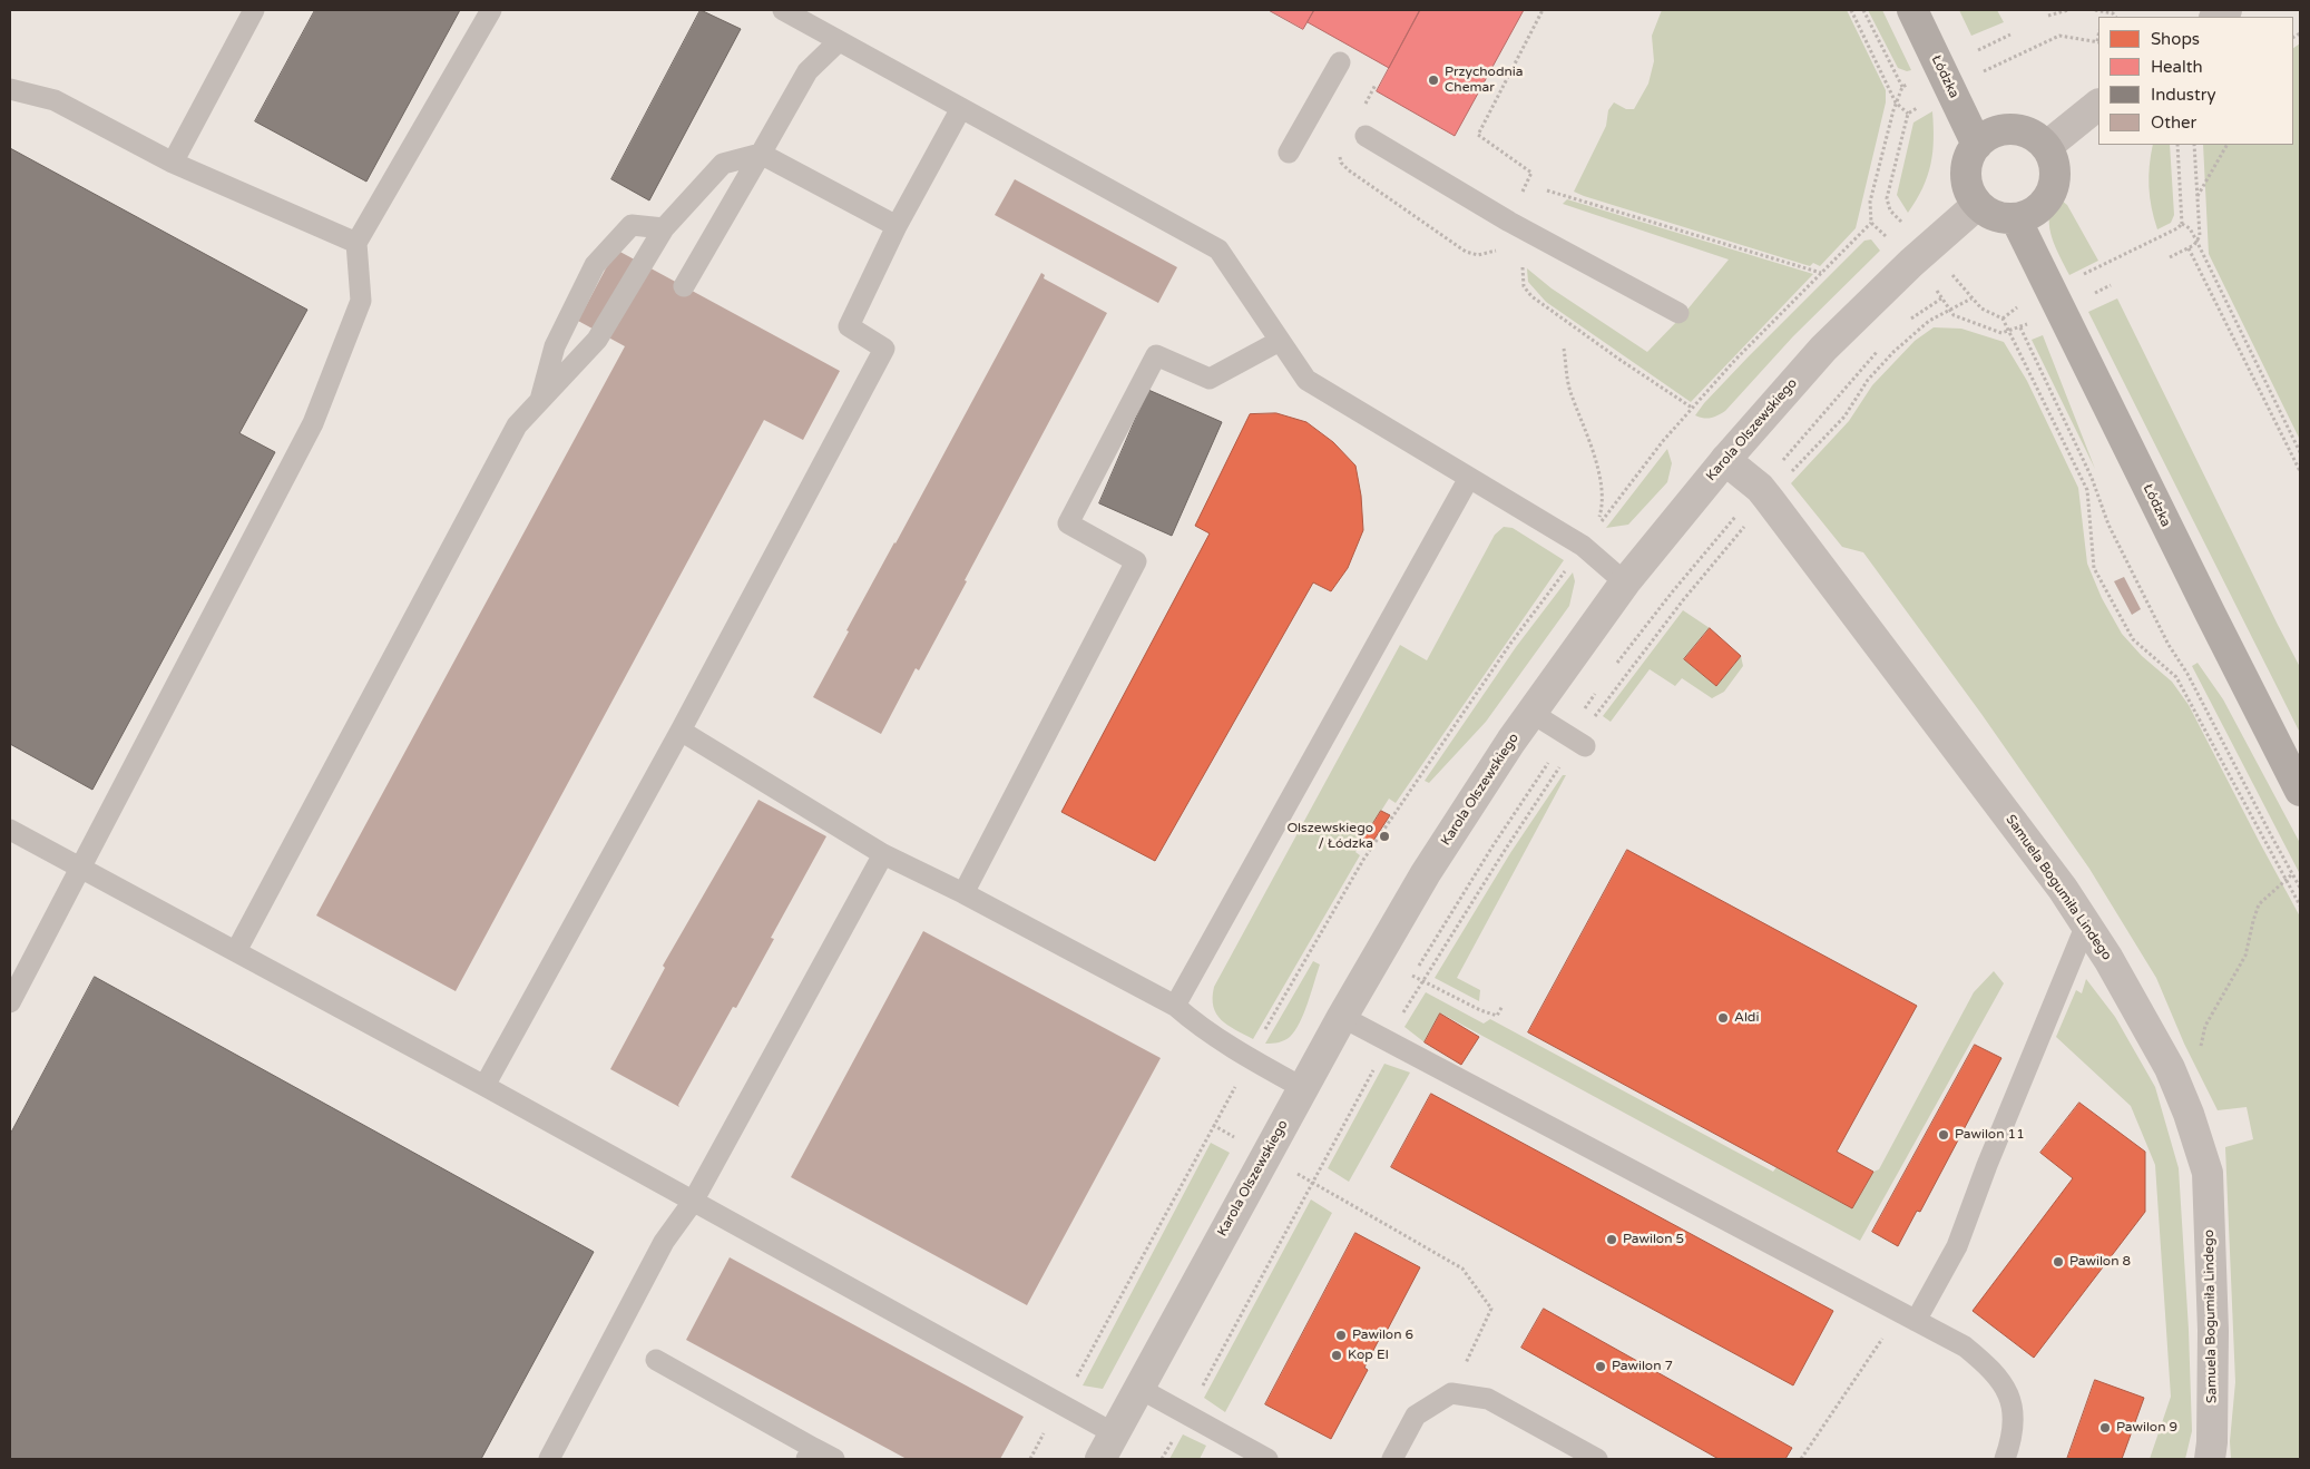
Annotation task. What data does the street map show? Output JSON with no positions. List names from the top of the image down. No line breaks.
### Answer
{"streets":{"main road":["Łódzka"],"street":["Karola Olszewskiego","Samuela Bogumiła Lindego"]},"crossings":[["Łódzka","Karola Olszewskiego"],["Karola Olszewskiego","Samuela Bogumiła Lindego"]],"places":["Przychodnia Chemar","Olszewskiego / Łódzka","Aldi","Pawilon 11","Pawilon 5","Pawilon 8","Pawilon 6","Kop El","Pawilon 7","Pawilon 9"],"legend":["Shops","Health","Industry","Other"]}
